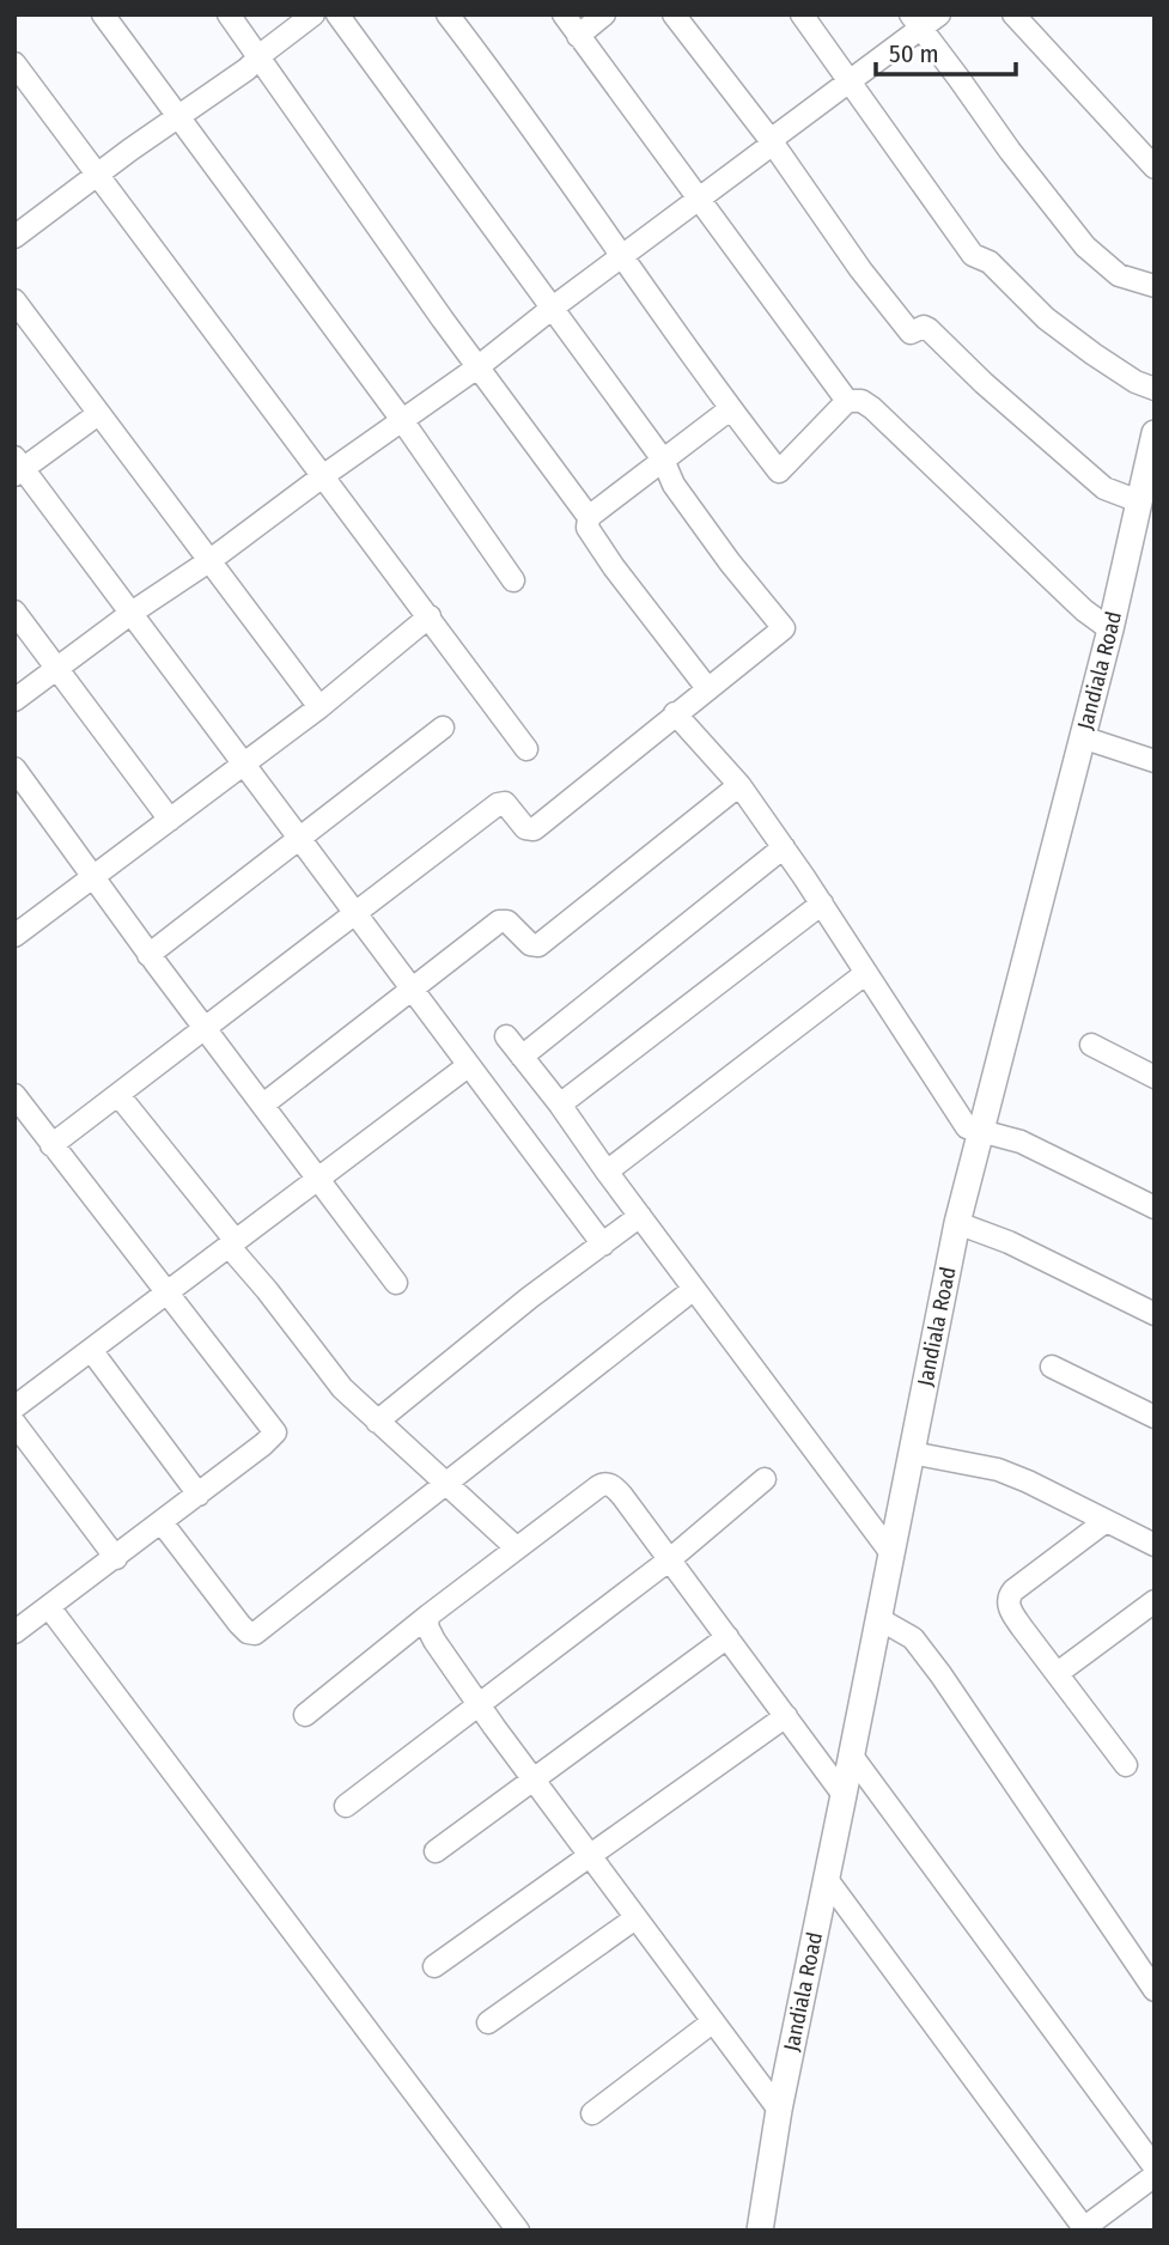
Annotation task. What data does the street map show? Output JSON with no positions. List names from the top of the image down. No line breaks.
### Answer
{"streets":{"street":["Jandiala Road"]},"scale_bar":"50 m"}
